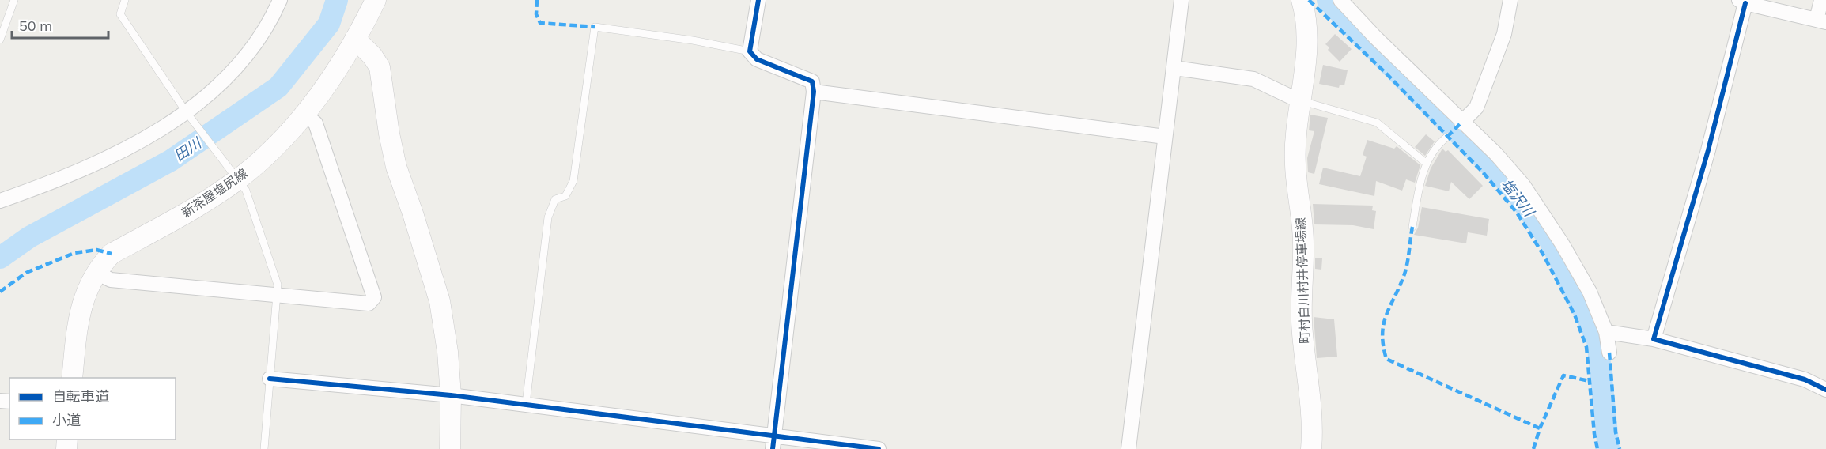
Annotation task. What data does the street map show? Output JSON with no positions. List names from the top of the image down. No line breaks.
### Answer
{"streets":{"main road":["新茶屋塩尻線","町村白川村井停車場線"]},"water":["田川","塩沢川"],"legend":["自転車道","小道"],"scale_bar":"50 m"}
